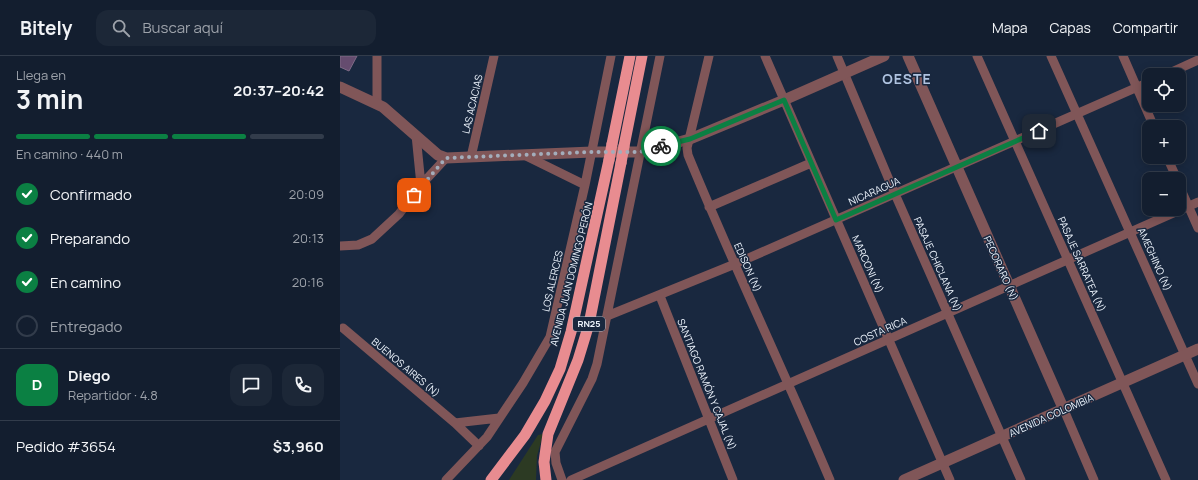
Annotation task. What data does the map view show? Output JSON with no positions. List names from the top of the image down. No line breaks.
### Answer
{"streets":{"highway":["AVENIDA JUAN DOMINGO PERÓN","RN25"],"street":["LAS ACACIAS","NICARAGUA","AMEGHINO (N)","MARCONI (N)","PASAJE CHICLANA (N)","PASAJE SARRATEA (N)","EDISON (N)","PECORARO (N)","LOS ALERCES","COSTA RICA","BUENOS AIRES (N)","SANTIAGO RAMÓN Y CAJAL (N)","AVENIDA COLOMBIA"]},"crossings":[["NICARAGUA","AMEGHINO (N)"],["NICARAGUA","MARCONI (N)"],["NICARAGUA","PASAJE CHICLANA (N)"],["NICARAGUA","PASAJE SARRATEA (N)"],["NICARAGUA","EDISON (N)"],["NICARAGUA","PECORARO (N)"],["NICARAGUA","SANTIAGO RAMÓN Y CAJAL (N)"],["AMEGHINO (N)","COSTA RICA"],["AMEGHINO (N)","AVENIDA COLOMBIA"],["MARCONI (N)","COSTA RICA"],["MARCONI (N)","AVENIDA COLOMBIA"],["PASAJE CHICLANA (N)","COSTA RICA"],["PASAJE CHICLANA (N)","AVENIDA COLOMBIA"],["PASAJE SARRATEA (N)","COSTA RICA"],["PASAJE SARRATEA (N)","AVENIDA COLOMBIA"],["EDISON (N)","COSTA RICA"],["PECORARO (N)","COSTA RICA"],["PECORARO (N)","AVENIDA COLOMBIA"],["LOS ALERCES","BUENOS AIRES (N)"],["COSTA RICA","SANTIAGO RAMÓN Y CAJAL (N)"]],"districts":["OESTE"],"page":{"header":"Bitely","search":"Buscar aquí","nav":["Mapa","Capas","Compartir"],"heading":["3 min","Llega en","20:37–20:42"],"panel":["Diego","Repartidor · 4.8","Pedido #3654","$3,960"],"map_buttons":["+","−"],"bar":"En camino · 440 m","list":[["Confirmado","20:09"],["Preparando","20:13"],["En camino","20:16"],"Entregado"],"round":"D"}}
